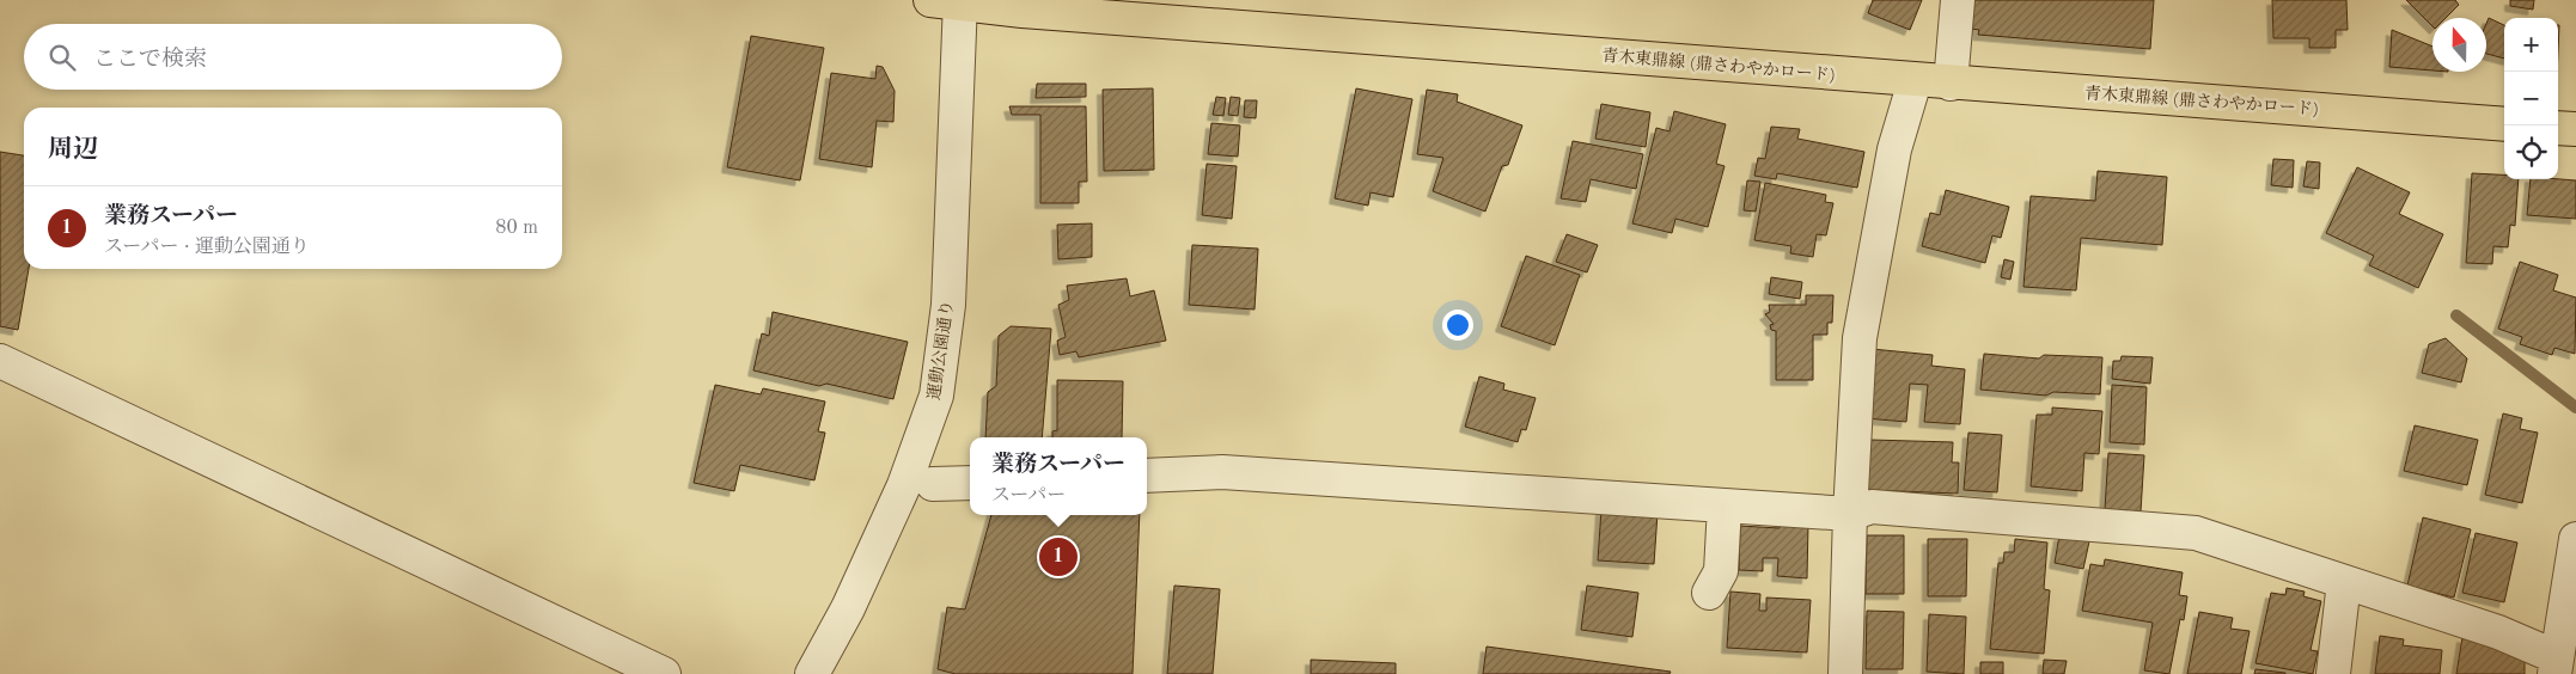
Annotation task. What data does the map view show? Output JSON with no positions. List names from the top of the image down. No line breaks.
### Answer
{"streets":{"main road":["青木東鼎線 (鼎さわやかロード)"],"street":["運動公園通り"]},"crossings":[["青木東鼎線 (鼎さわやかロード)","運動公園通り"]],"north":"top","page":{"map_buttons":["+","−"],"search":"ここで検索","heading":"周辺","list":[{"mark":"1","name":"業務スーパー","note":"スーパー · 運動公園通り","value":"80 m"}],"popup":["業務スーパー","スーパー"],"pins":"1"}}
